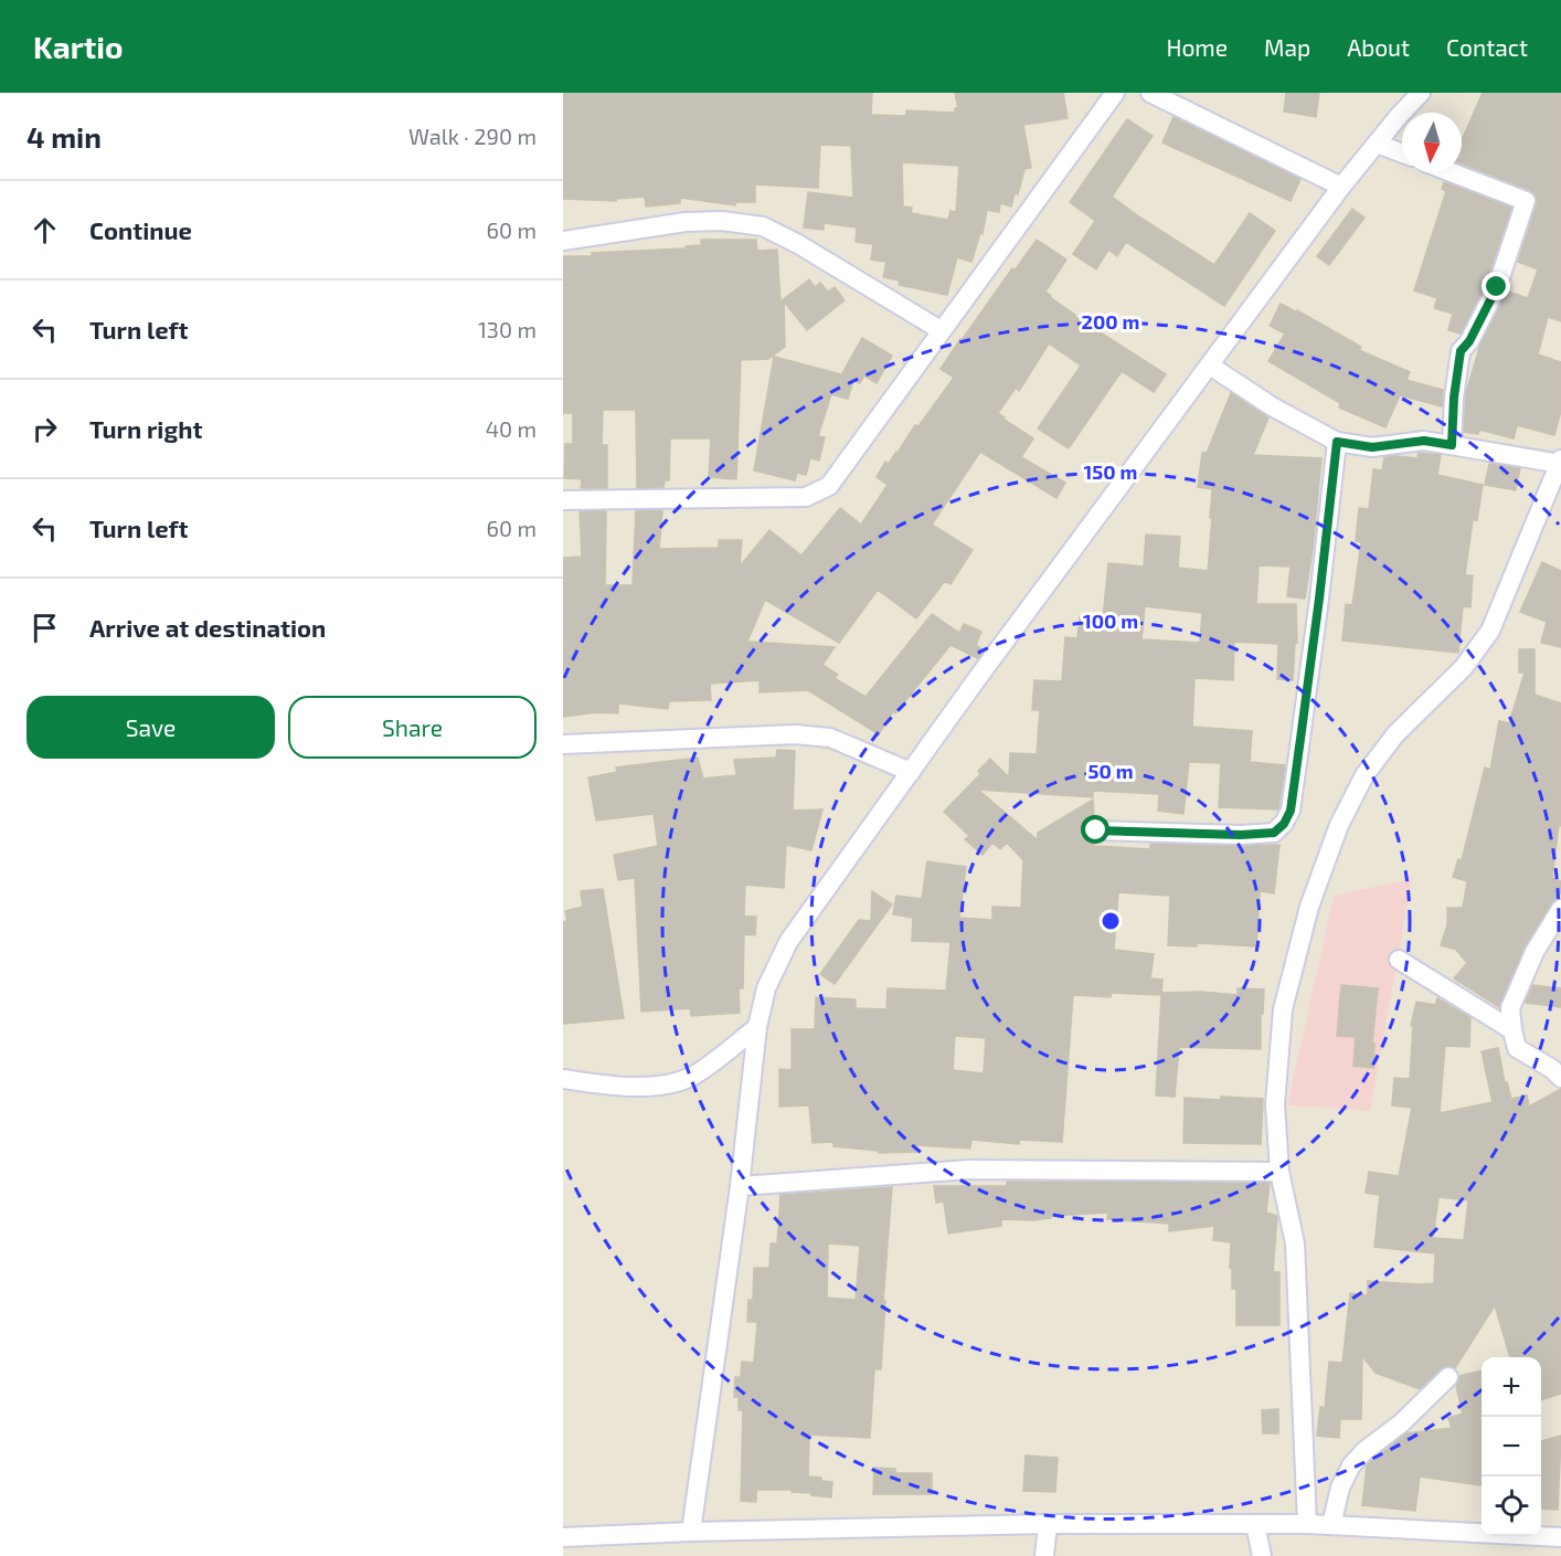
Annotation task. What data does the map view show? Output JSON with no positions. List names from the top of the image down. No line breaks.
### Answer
{"north":"bottom","page":{"header":"Kartio","nav":["Home","Map","About","Contact"],"heading":["4 min","Walk · 290 m"],"list":[["Continue","60 m"],["Turn left","130 m"],["Turn right","40 m"],["Turn left","60 m"],"Arrive at destination"],"buttons":["Save","Share"],"map_buttons":["+","−"]},"rings":["200 m","150 m","100 m","50 m"]}
